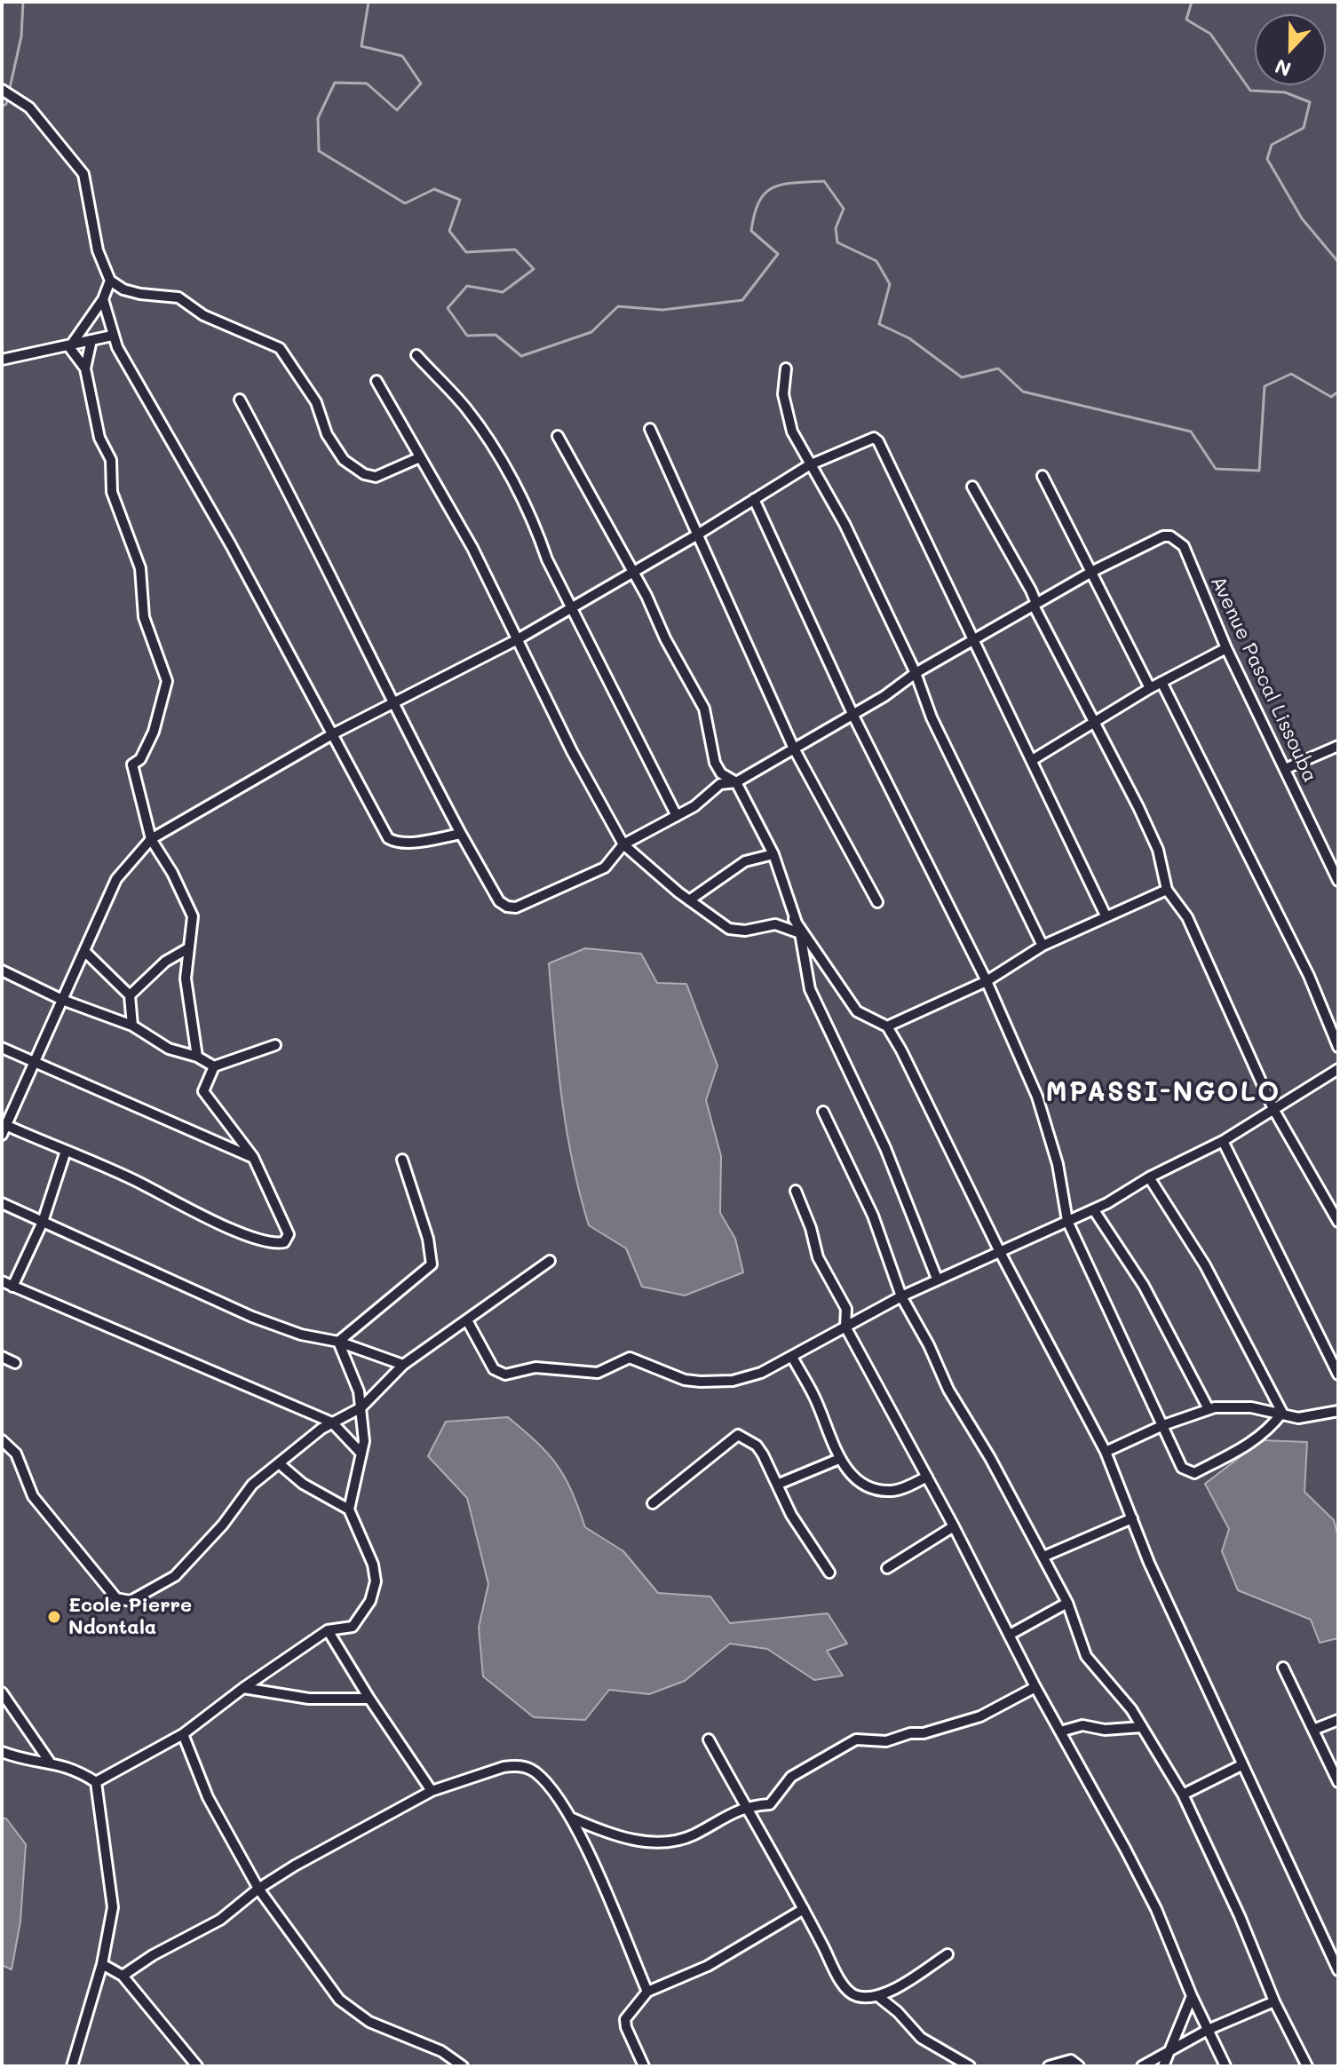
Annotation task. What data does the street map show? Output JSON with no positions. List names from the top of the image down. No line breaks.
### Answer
{"streets":{"street":["Avenue Pascal Lissouba"]},"districts":["MPASSI-NGOLO"],"places":["Ecole Pierre Ndontala"],"north":"bottom"}
